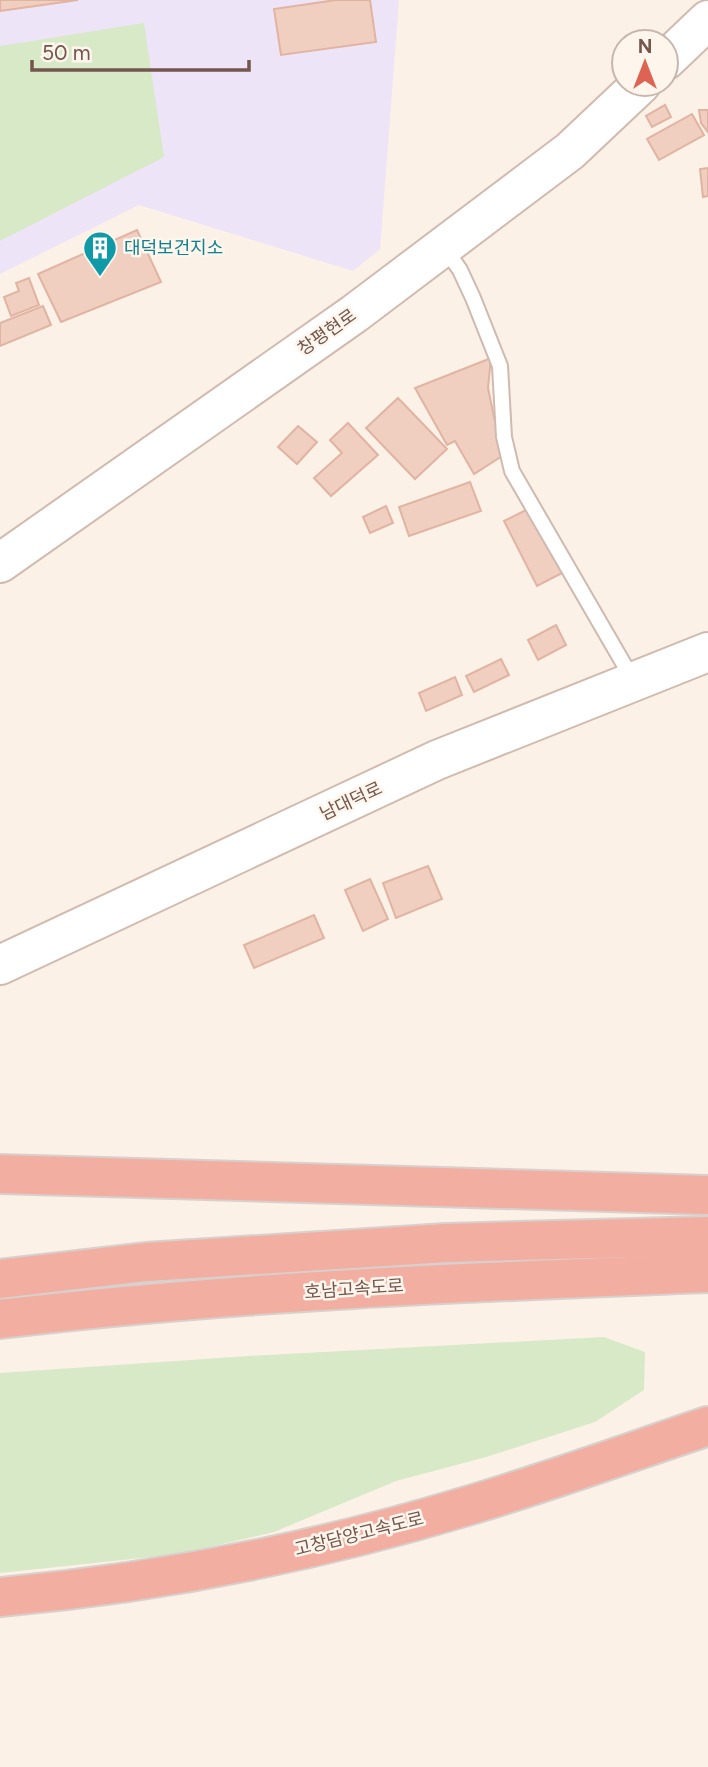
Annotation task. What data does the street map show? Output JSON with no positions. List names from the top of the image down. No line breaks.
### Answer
{"streets":{"highway":["호남고속도로","고창담양고속도로"],"main road":["창평현로","남대덕로"]},"places":{"building":["대덕보건지소"]},"scale_bar":"50 m","north":"top"}
